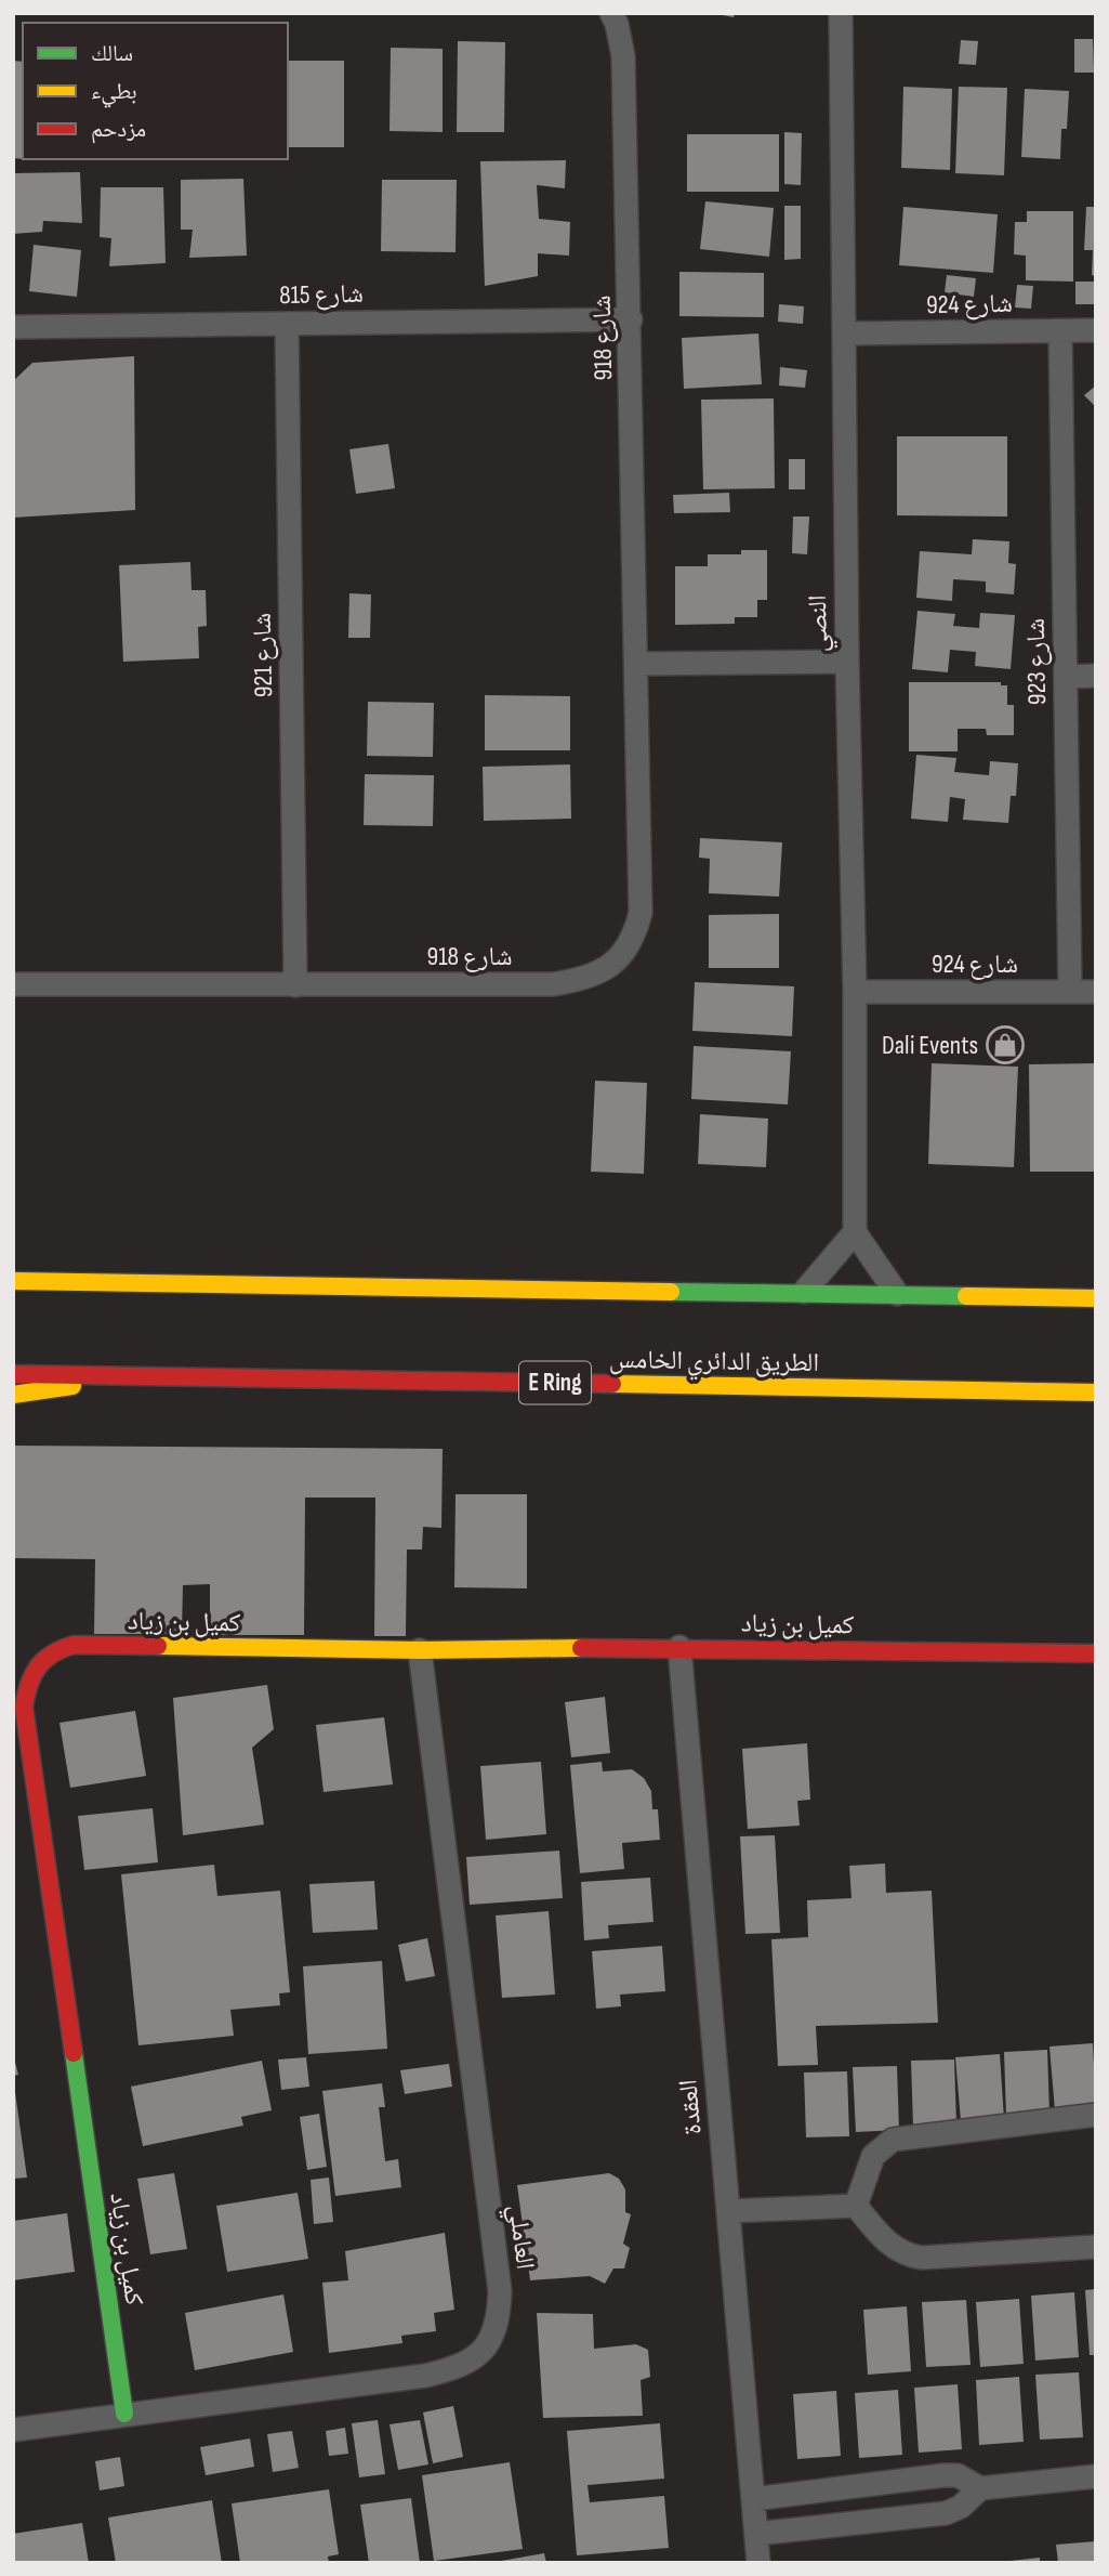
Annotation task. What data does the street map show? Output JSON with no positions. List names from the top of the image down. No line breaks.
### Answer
{"streets":{"main road":["الطريق الدائري الخامس","E Ring","كميل بن زياد"],"street":["شارع 815","شارع 924","شارع 918","النصي","شارع 921","شارع 923","العقدة","العاملي"]},"crossings":[["شارع 815","شارع 918"],["شارع 815","شارع 921"],["شارع 924","النصي"],["شارع 924","شارع 923"],["شارع 918","شارع 921"],["كميل بن زياد","العقدة"],["كميل بن زياد","العاملي"]],"places":{"shop":["Dali Events"]},"legend":["سالك","بطيء","مزدحم"]}
